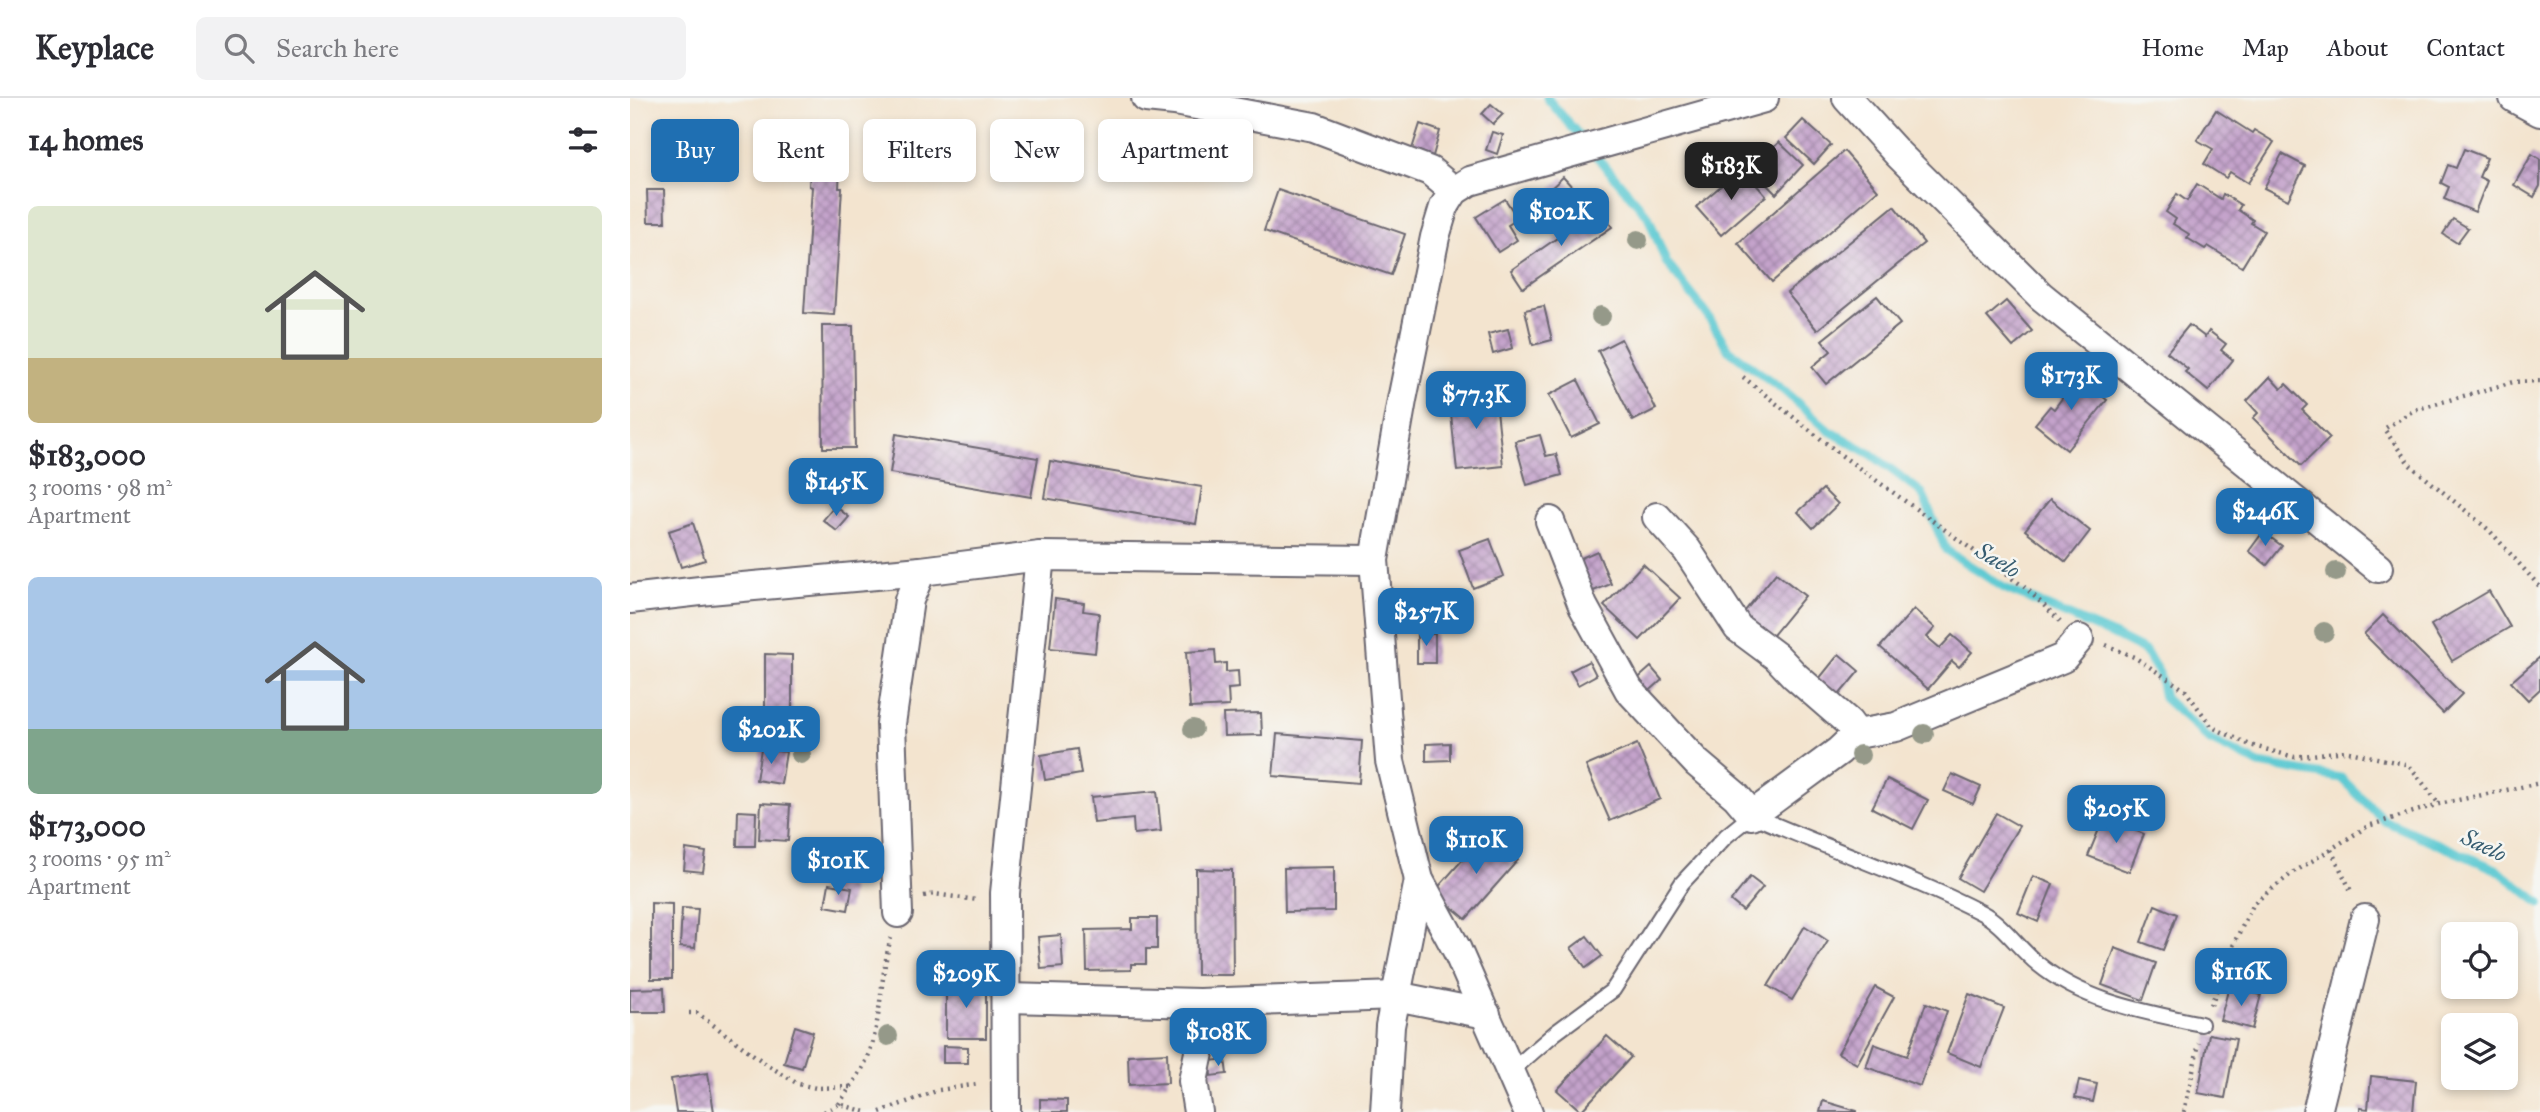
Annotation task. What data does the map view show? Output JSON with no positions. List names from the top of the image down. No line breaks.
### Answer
{"water":["Saelo"],"page":{"header":"Keyplace","search":"Search here","nav":["Home","Map","About","Contact"],"heading":"14 homes","chip":["Buy","Rent","Filters","New","Apartment"],"price":["$183K","$102K","$173K","$77.3K","$145K","$246K","$257K","$202K","$205K","$110K","$101K","$116K","$209K","$108K"],"list":[{"name":"$183,000","note":"3 rooms · 98 m² · Apartment"},{"name":"$173,000","note":"3 rooms · 95 m² · Apartment"}]}}
